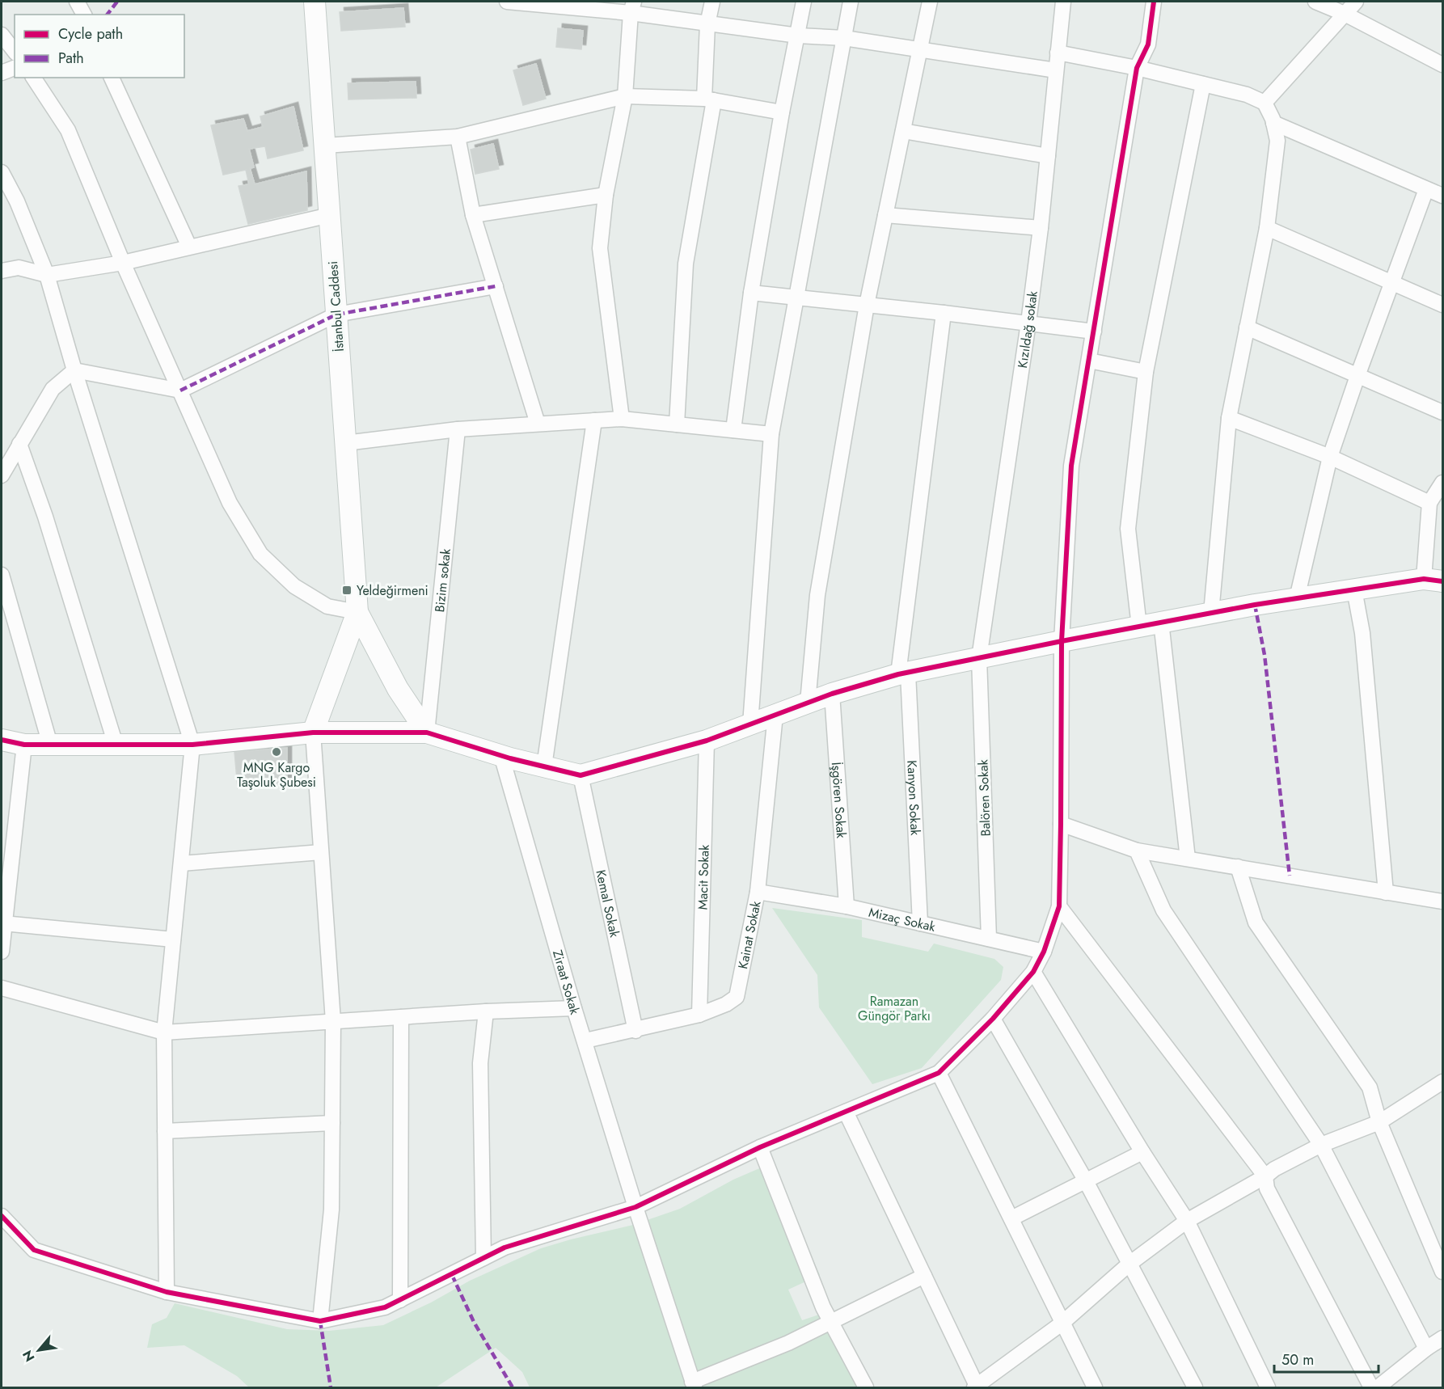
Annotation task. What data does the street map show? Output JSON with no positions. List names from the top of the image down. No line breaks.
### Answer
{"streets":{"street":["İstanbul Caddesi","Kızıldağ sokak","Bizim sokak","Kanyon Sokak","Balören Sokak","İşgören Sokak","Macit Sokak","Kemal Sokak","Mizaç Sokak","Kainat Sokak","Ziraat Sokak"]},"crossings":[["Kızıldağ sokak","Balören Sokak"],["Kanyon Sokak","Mizaç Sokak"],["Balören Sokak","Mizaç Sokak"],["İşgören Sokak","Mizaç Sokak"],["Macit Sokak","Kainat Sokak"],["Kemal Sokak","Kainat Sokak"],["Mizaç Sokak","Kainat Sokak"],["Kainat Sokak","Ziraat Sokak"]],"parks":["Ramazan Güngör Parkı"],"places":{"transit":["Yeldeğirmeni"],"other":["MNG Kargo Taşoluk Şubesi"]},"legend":["Cycle path","Path"],"scale_bar":"50 m","north":"bottom left"}
